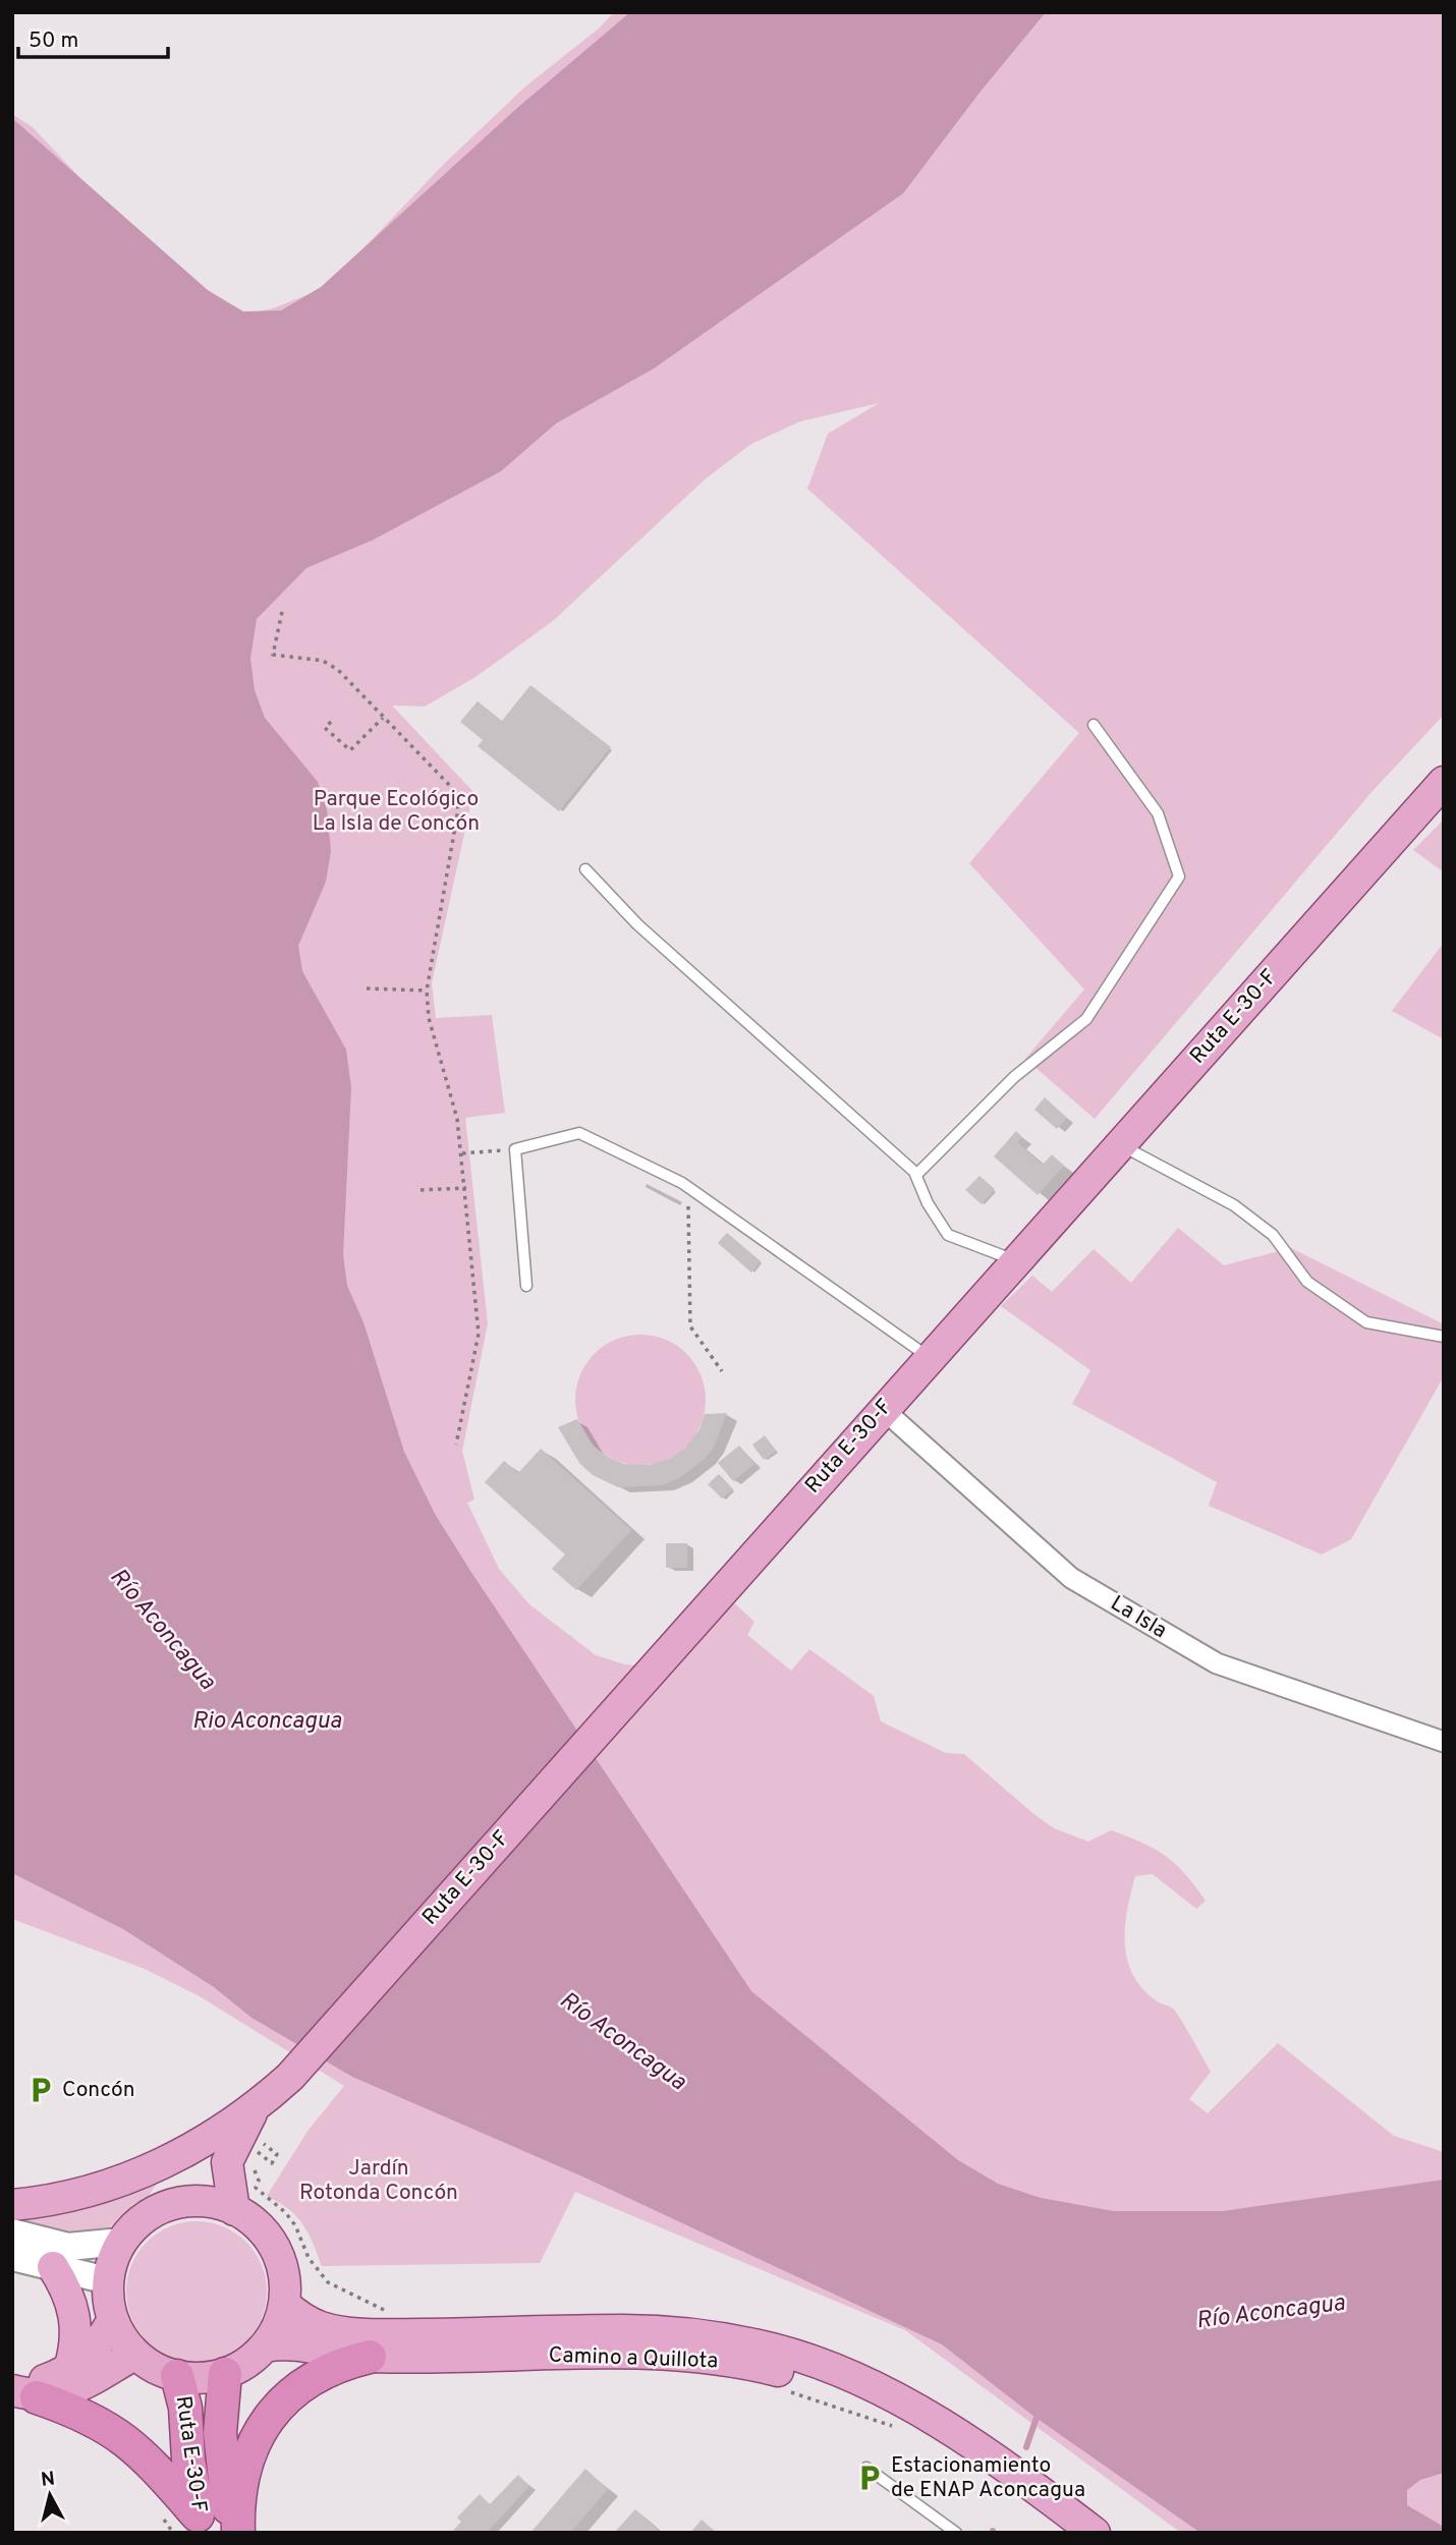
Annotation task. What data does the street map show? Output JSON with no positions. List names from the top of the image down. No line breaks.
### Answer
{"streets":{"highway":["Ruta E-30-F"],"main road":["Camino a Quillota"],"street":["La Isla"]},"crossings":[["Ruta E-30-F","La Isla"],["Ruta E-30-F","Camino a Quillota"]],"water":["Río Aconcagua","Rio Aconcagua"],"parks":["Parque Ecológico La Isla de Concón","Jardín Rotonda Concón"],"places":{"parking":["Concón","Estacionamiento de ENAP Aconcagua"]},"scale_bar":"50 m","north":"top"}
